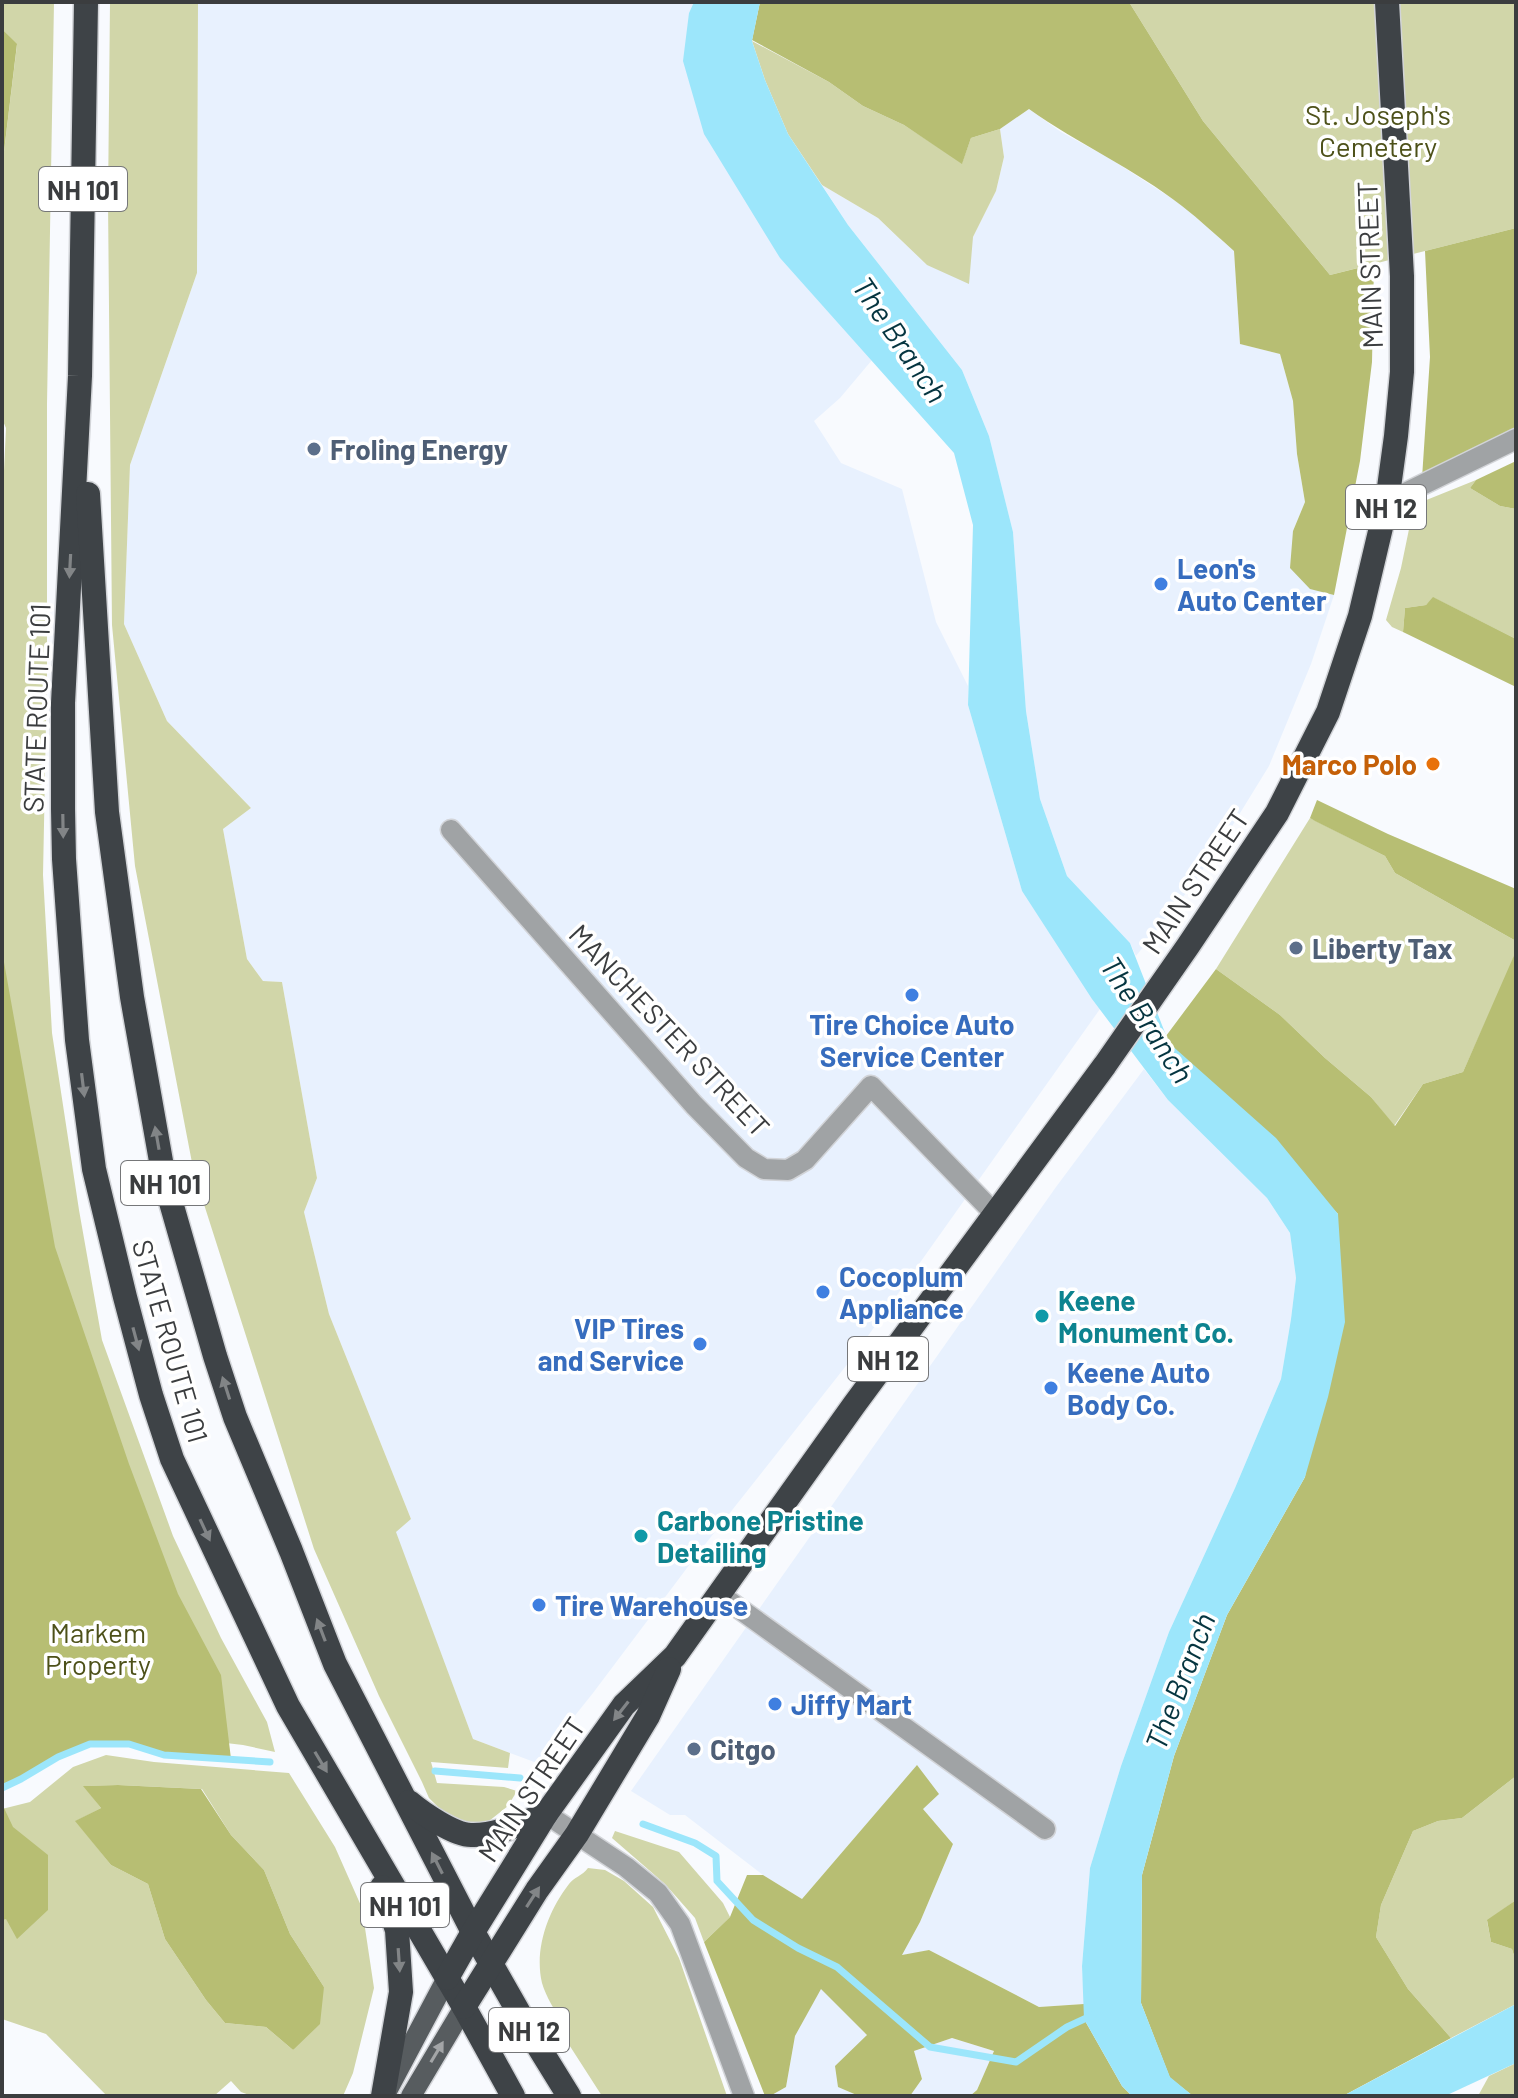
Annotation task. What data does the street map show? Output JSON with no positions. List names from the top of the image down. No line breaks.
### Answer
{"streets":{"highway":["NH 101","MAIN STREET","NH 12","STATE ROUTE 101"],"street":["MANCHESTER STREET"]},"crossings":[["MAIN STREET","STATE ROUTE 101"],["MAIN STREET","MANCHESTER STREET"]],"water":["The Branch"],"parks":["St. Joseph's Cemetery","Markem Property"],"places":["Froling Energy","Leon's Auto Center","Marco Polo","Liberty Tax","Tire Choice Auto Service Center","Cocoplum Appliance","Keene Monument Co.","VIP Tires and Service","Keene Auto Body Co.","Carbone Pristine Detailing","Tire Warehouse","Jiffy Mart","Citgo"]}
